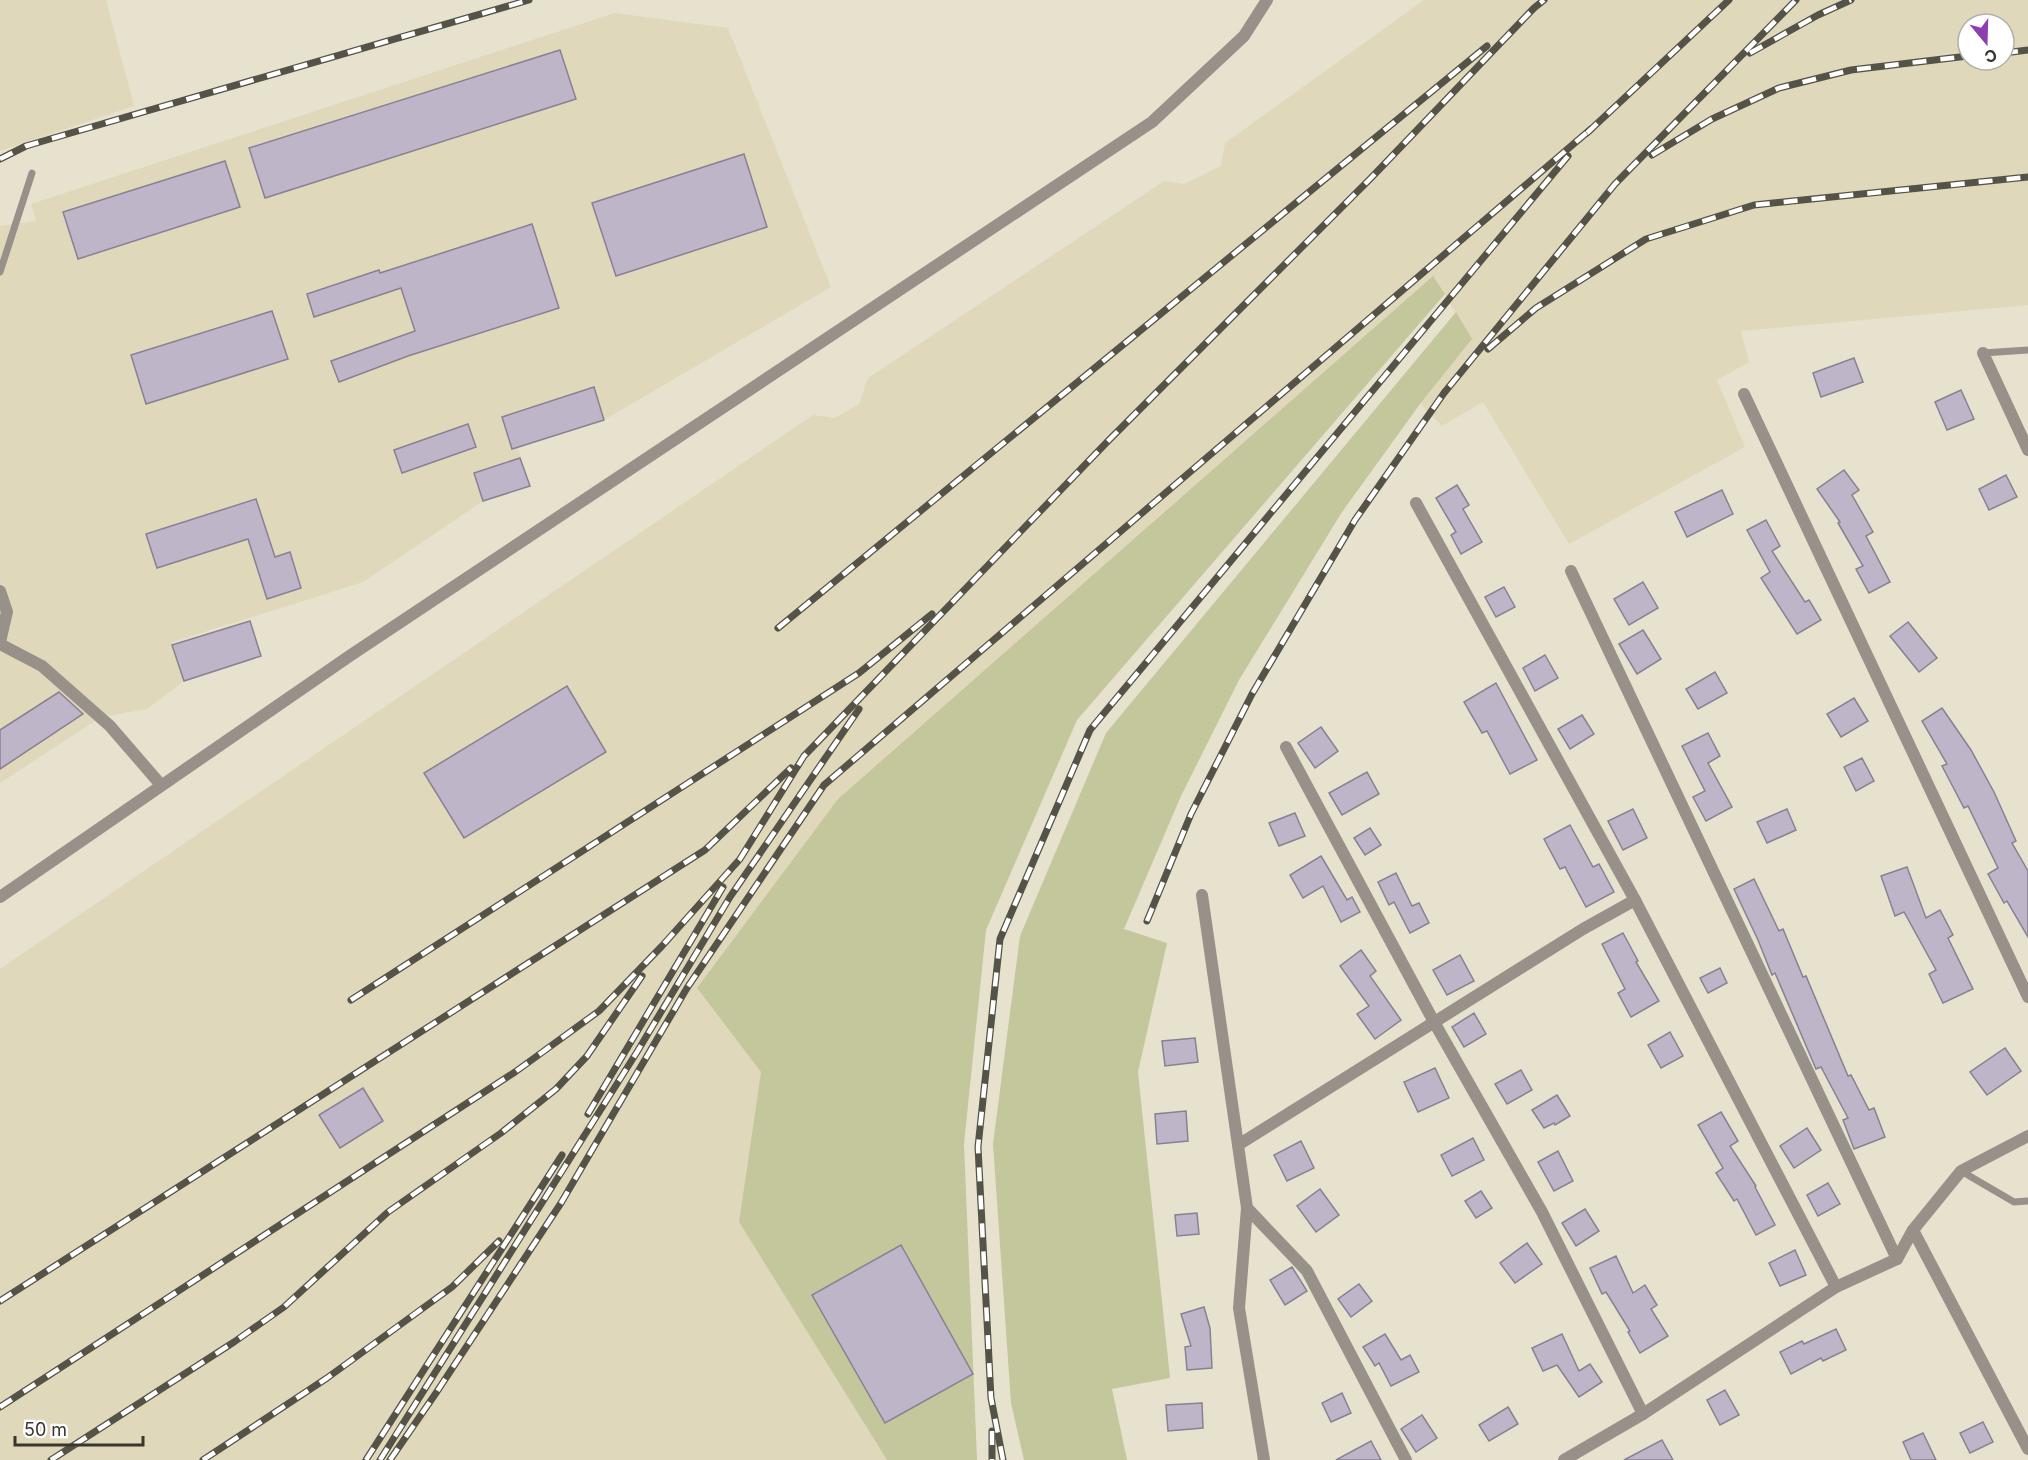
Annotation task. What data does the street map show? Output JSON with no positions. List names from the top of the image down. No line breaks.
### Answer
{"scale_bar":"50 m","north":"bottom"}
